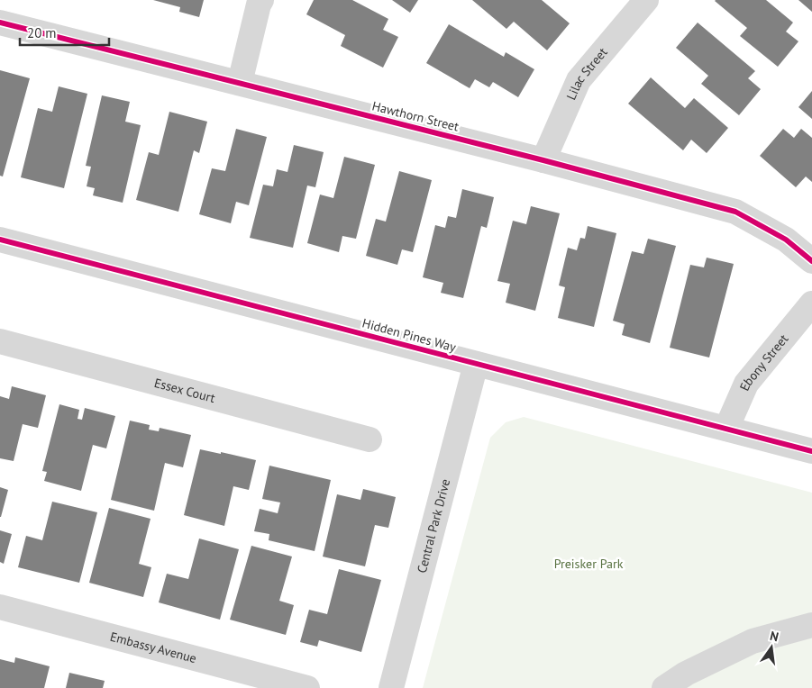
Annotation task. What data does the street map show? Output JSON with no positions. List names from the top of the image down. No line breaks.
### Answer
{"streets":{"street":["Lilac Street","Hawthorn Street","Hidden Pines Way","Ebony Street","Essex Court","Central Park Drive","Embassy Avenue"]},"crossings":[["Lilac Street","Hawthorn Street"],["Hidden Pines Way","Ebony Street"],["Hidden Pines Way","Central Park Drive"]],"parks":["Preisker Park"],"scale_bar":"20 m","north":"top"}
